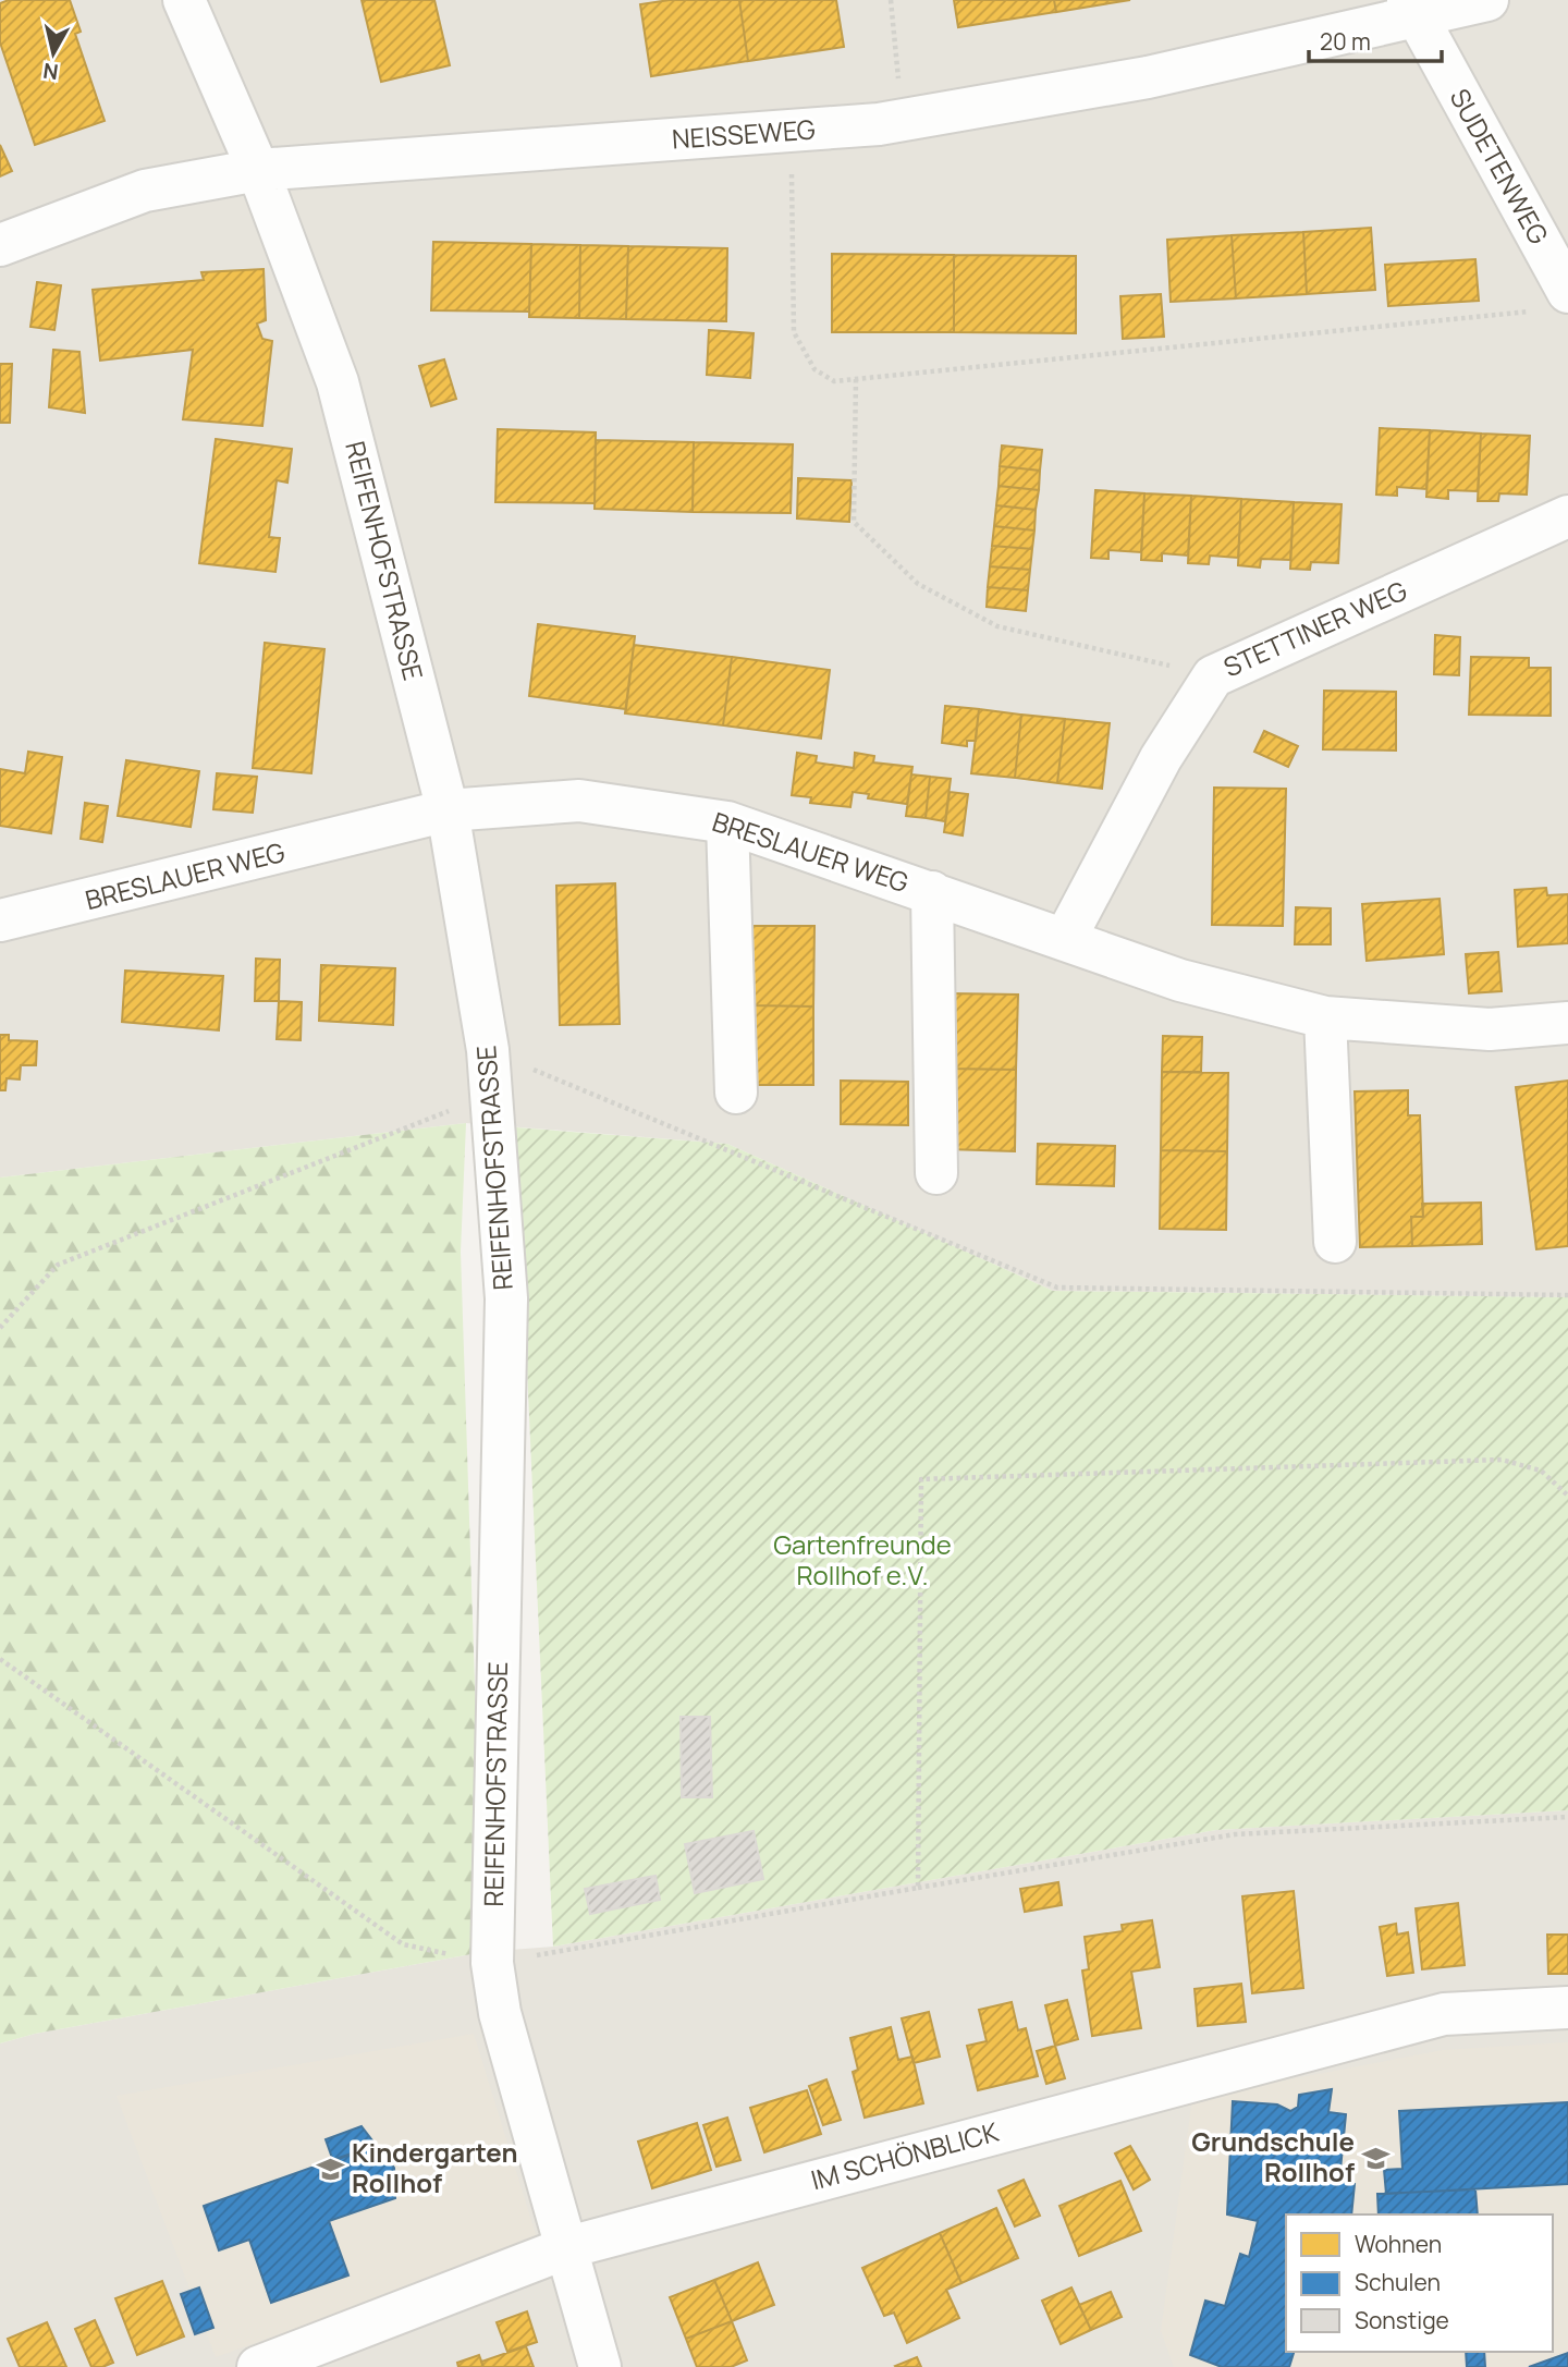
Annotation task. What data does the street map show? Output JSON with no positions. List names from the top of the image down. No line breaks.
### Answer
{"streets":{"street":["NEISSEWEG","SUDETENWEG","REIFENHOFSTRASSE","STETTINER WEG","BRESLAUER WEG","IM SCHÖNBLICK"]},"crossings":[["NEISSEWEG","SUDETENWEG"],["NEISSEWEG","REIFENHOFSTRASSE"],["REIFENHOFSTRASSE","BRESLAUER WEG"],["REIFENHOFSTRASSE","IM SCHÖNBLICK"],["STETTINER WEG","BRESLAUER WEG"]],"parks":["Gartenfreunde Rollhof e.V."],"places":{"school or university":["Grundschule Rollhof","Kindergarten Rollhof"]},"legend":["Wohnen","Schulen","Sonstige"],"scale_bar":"20 m","north":"bottom"}
